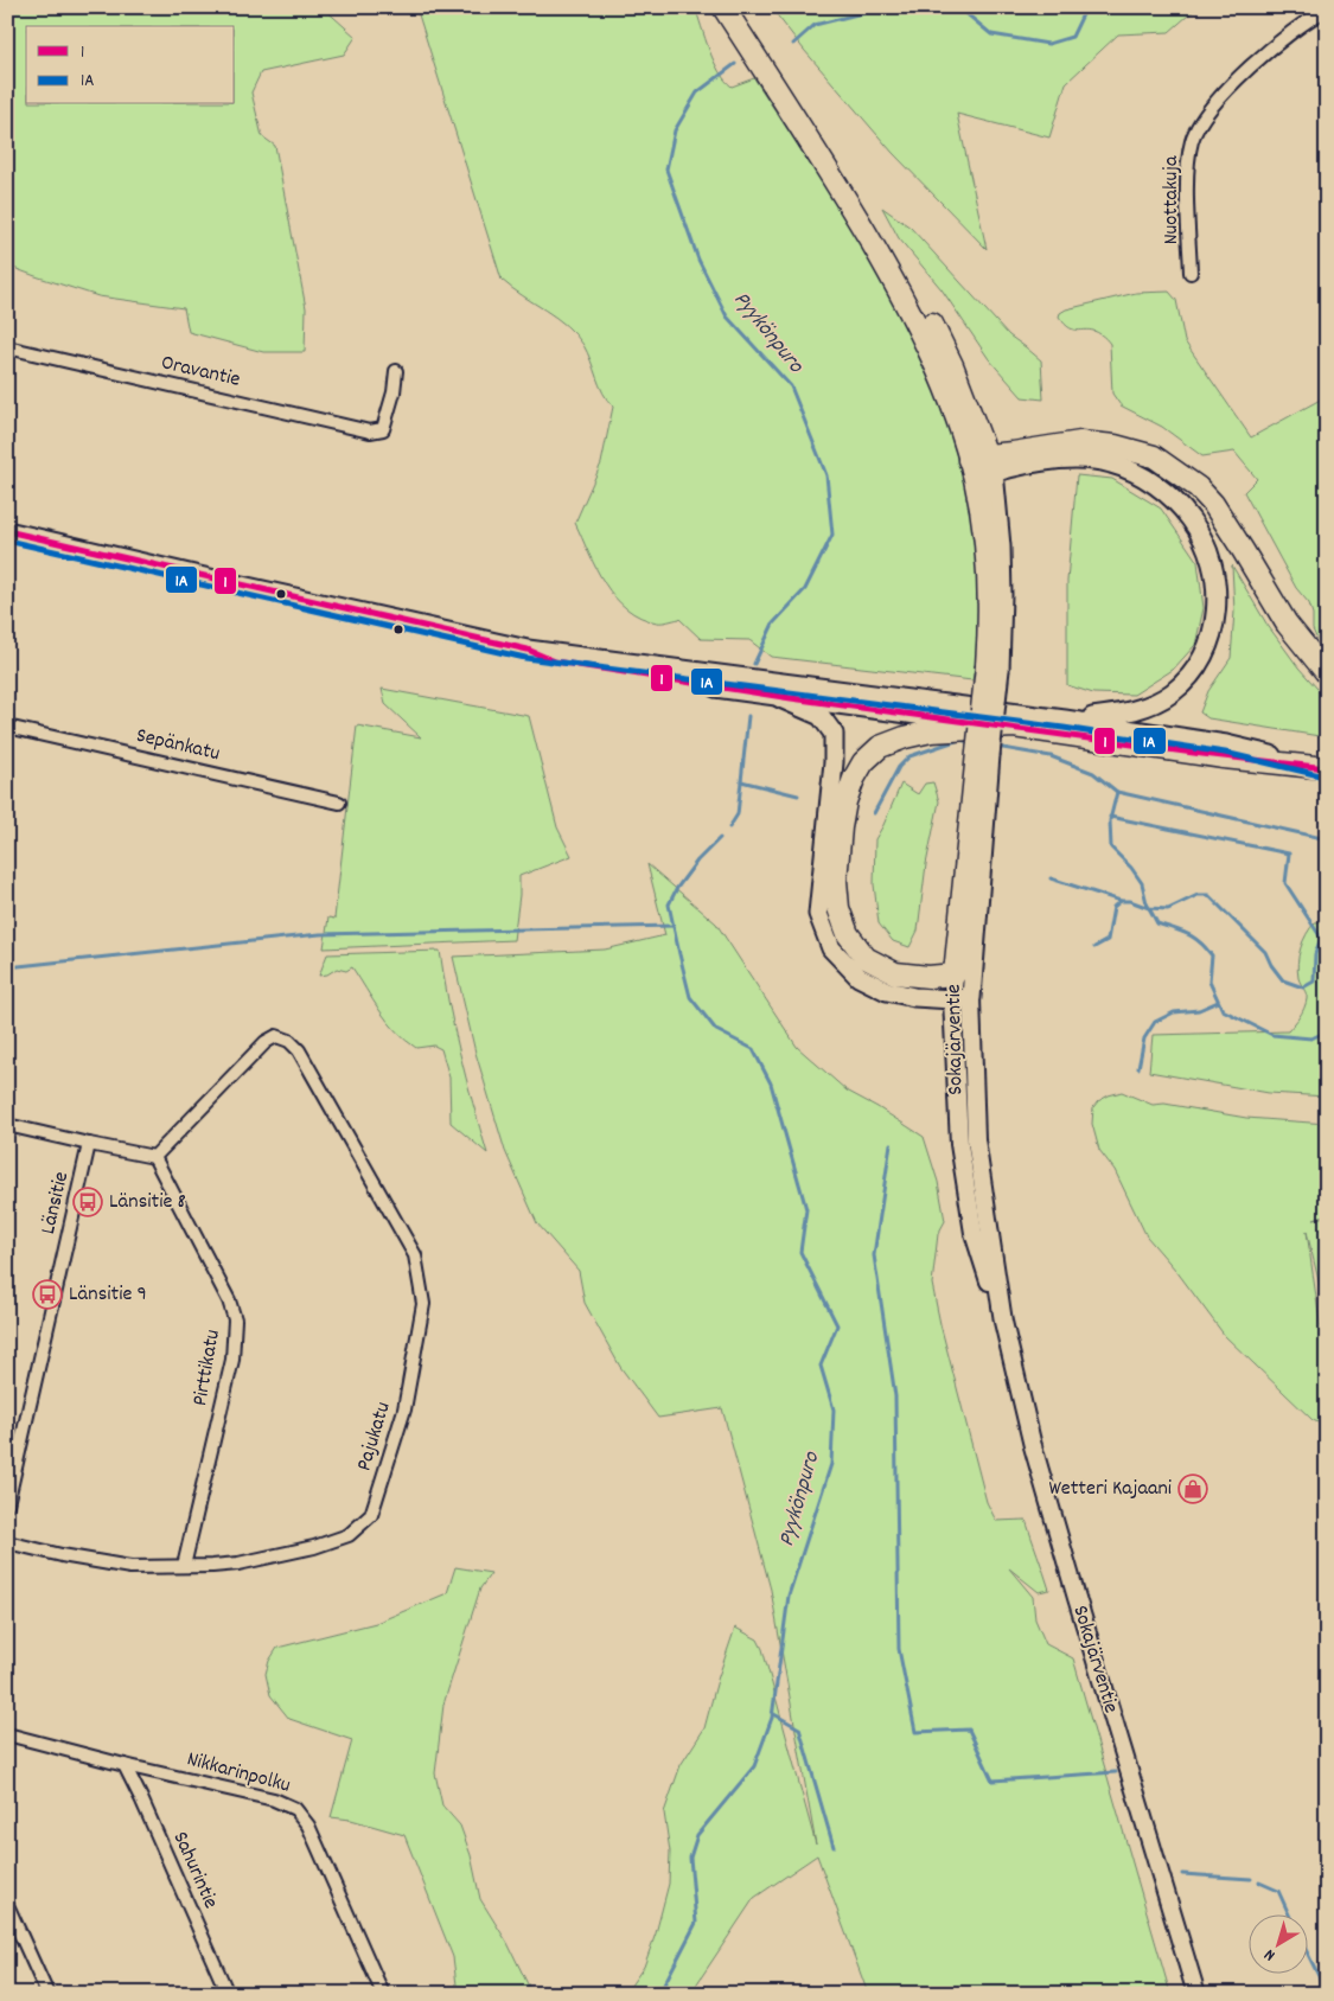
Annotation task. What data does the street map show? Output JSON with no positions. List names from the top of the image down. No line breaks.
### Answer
{"streets":{"highway":["Sokajärventie"],"street":["Nuottakuja","Oravantie","Sepänkatu","Länsitie","Pirttikatu","Pajukatu","Nikkarinpolku","Sahurintie"]},"crossings":[["Pirttikatu","Pajukatu"],["Nikkarinpolku","Sahurintie"]],"water":["Pyykönpuro"],"places":{"bus stop":["Länsitie 8","Länsitie 9"],"shop":["Wetteri Kajaani"]},"lines":["transit line 1","transit line 1A"],"legend":["1","1A"],"north":"bottom left"}
